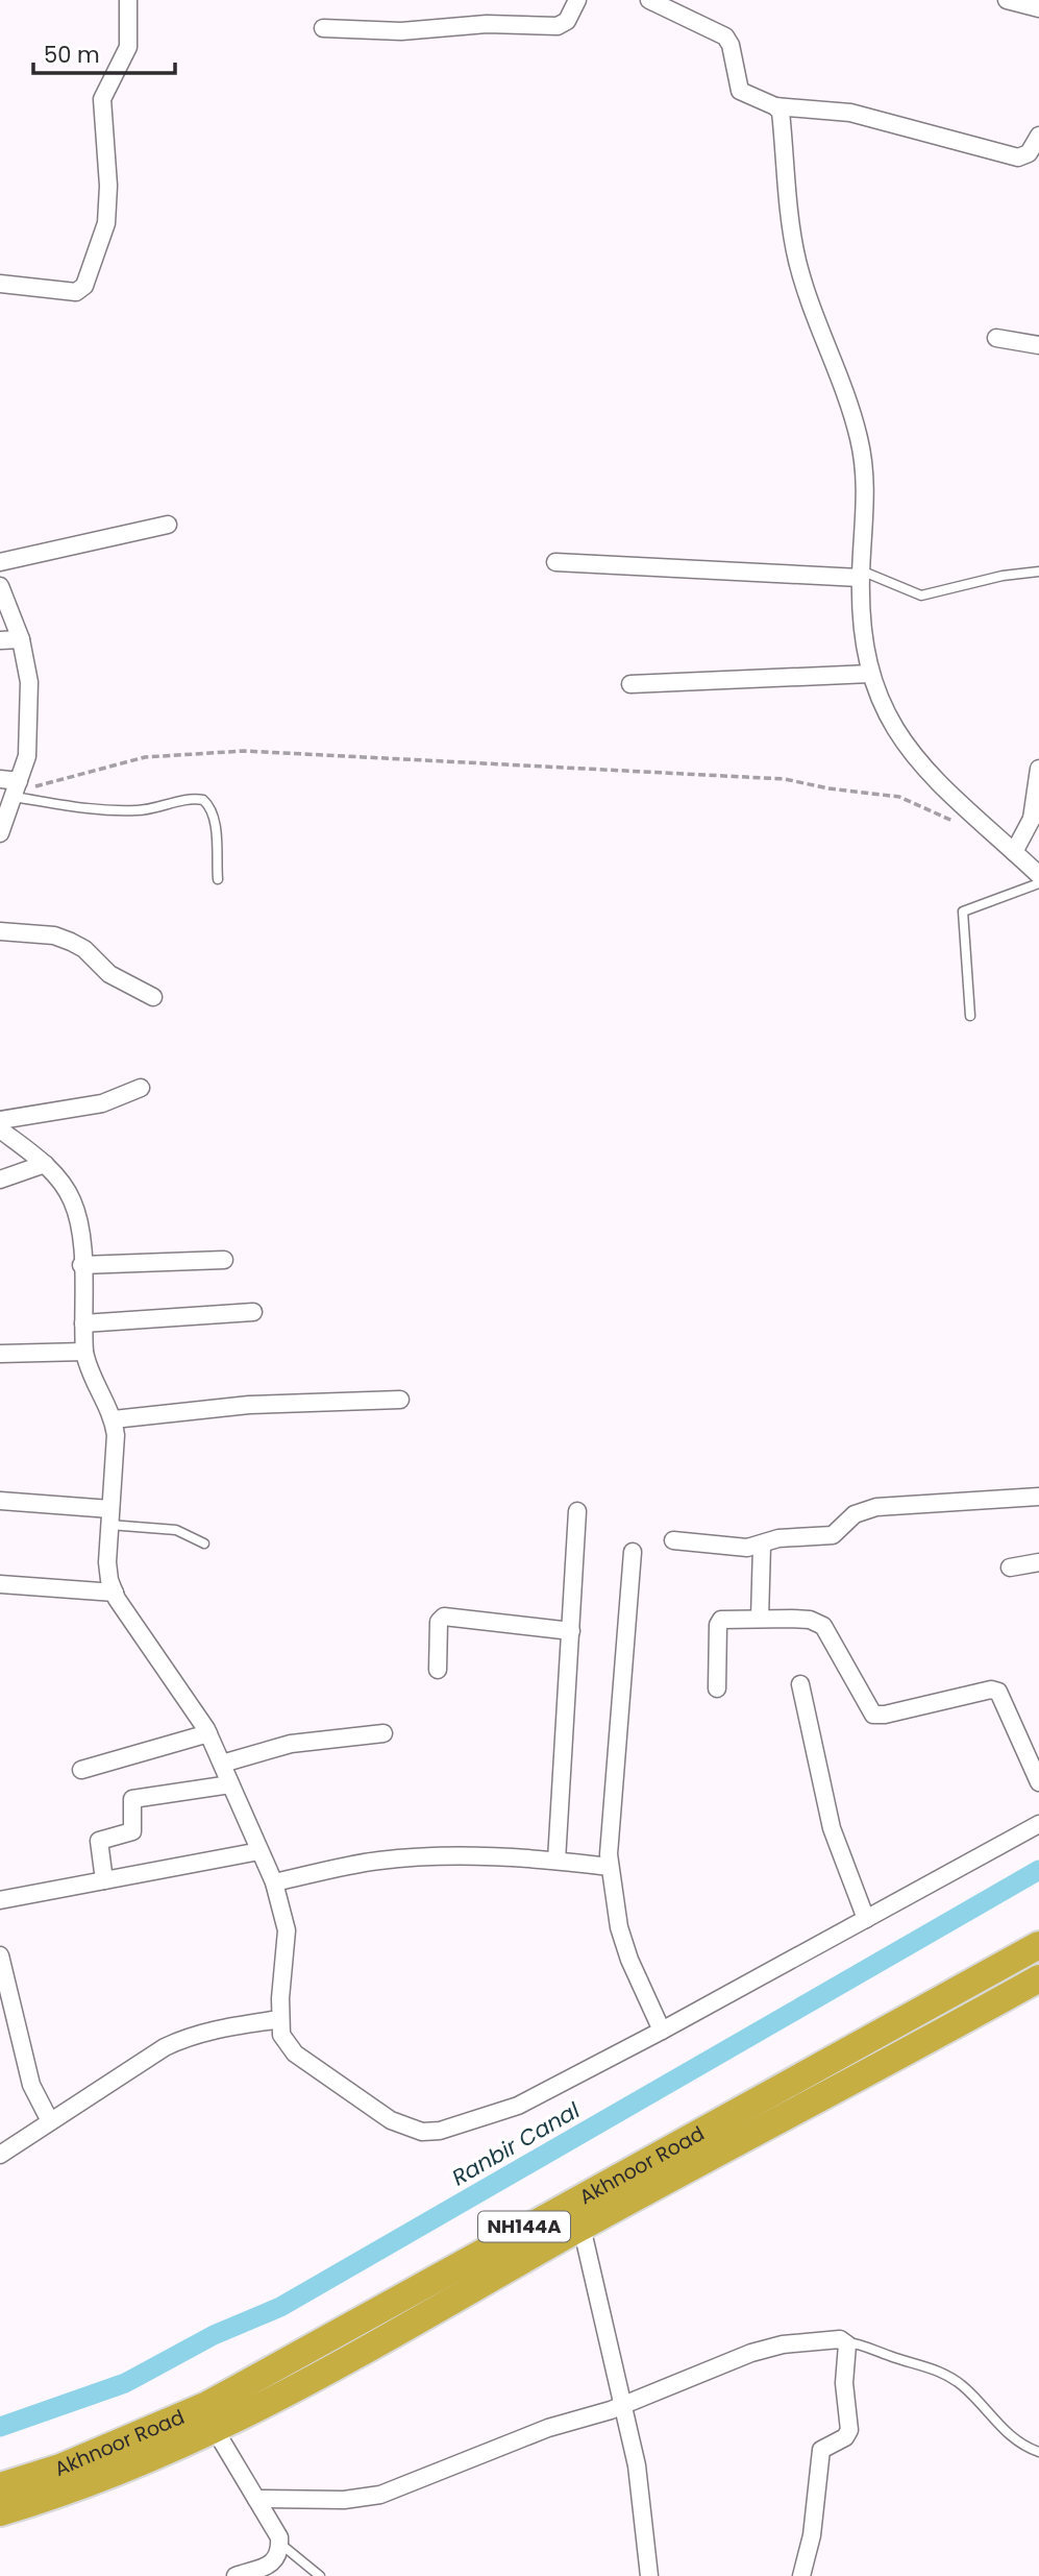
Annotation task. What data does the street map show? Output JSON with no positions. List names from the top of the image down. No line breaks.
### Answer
{"streets":{"highway":["Akhnoor Road","NH144A"]},"water":["Ranbir Canal"],"scale_bar":"50 m"}
